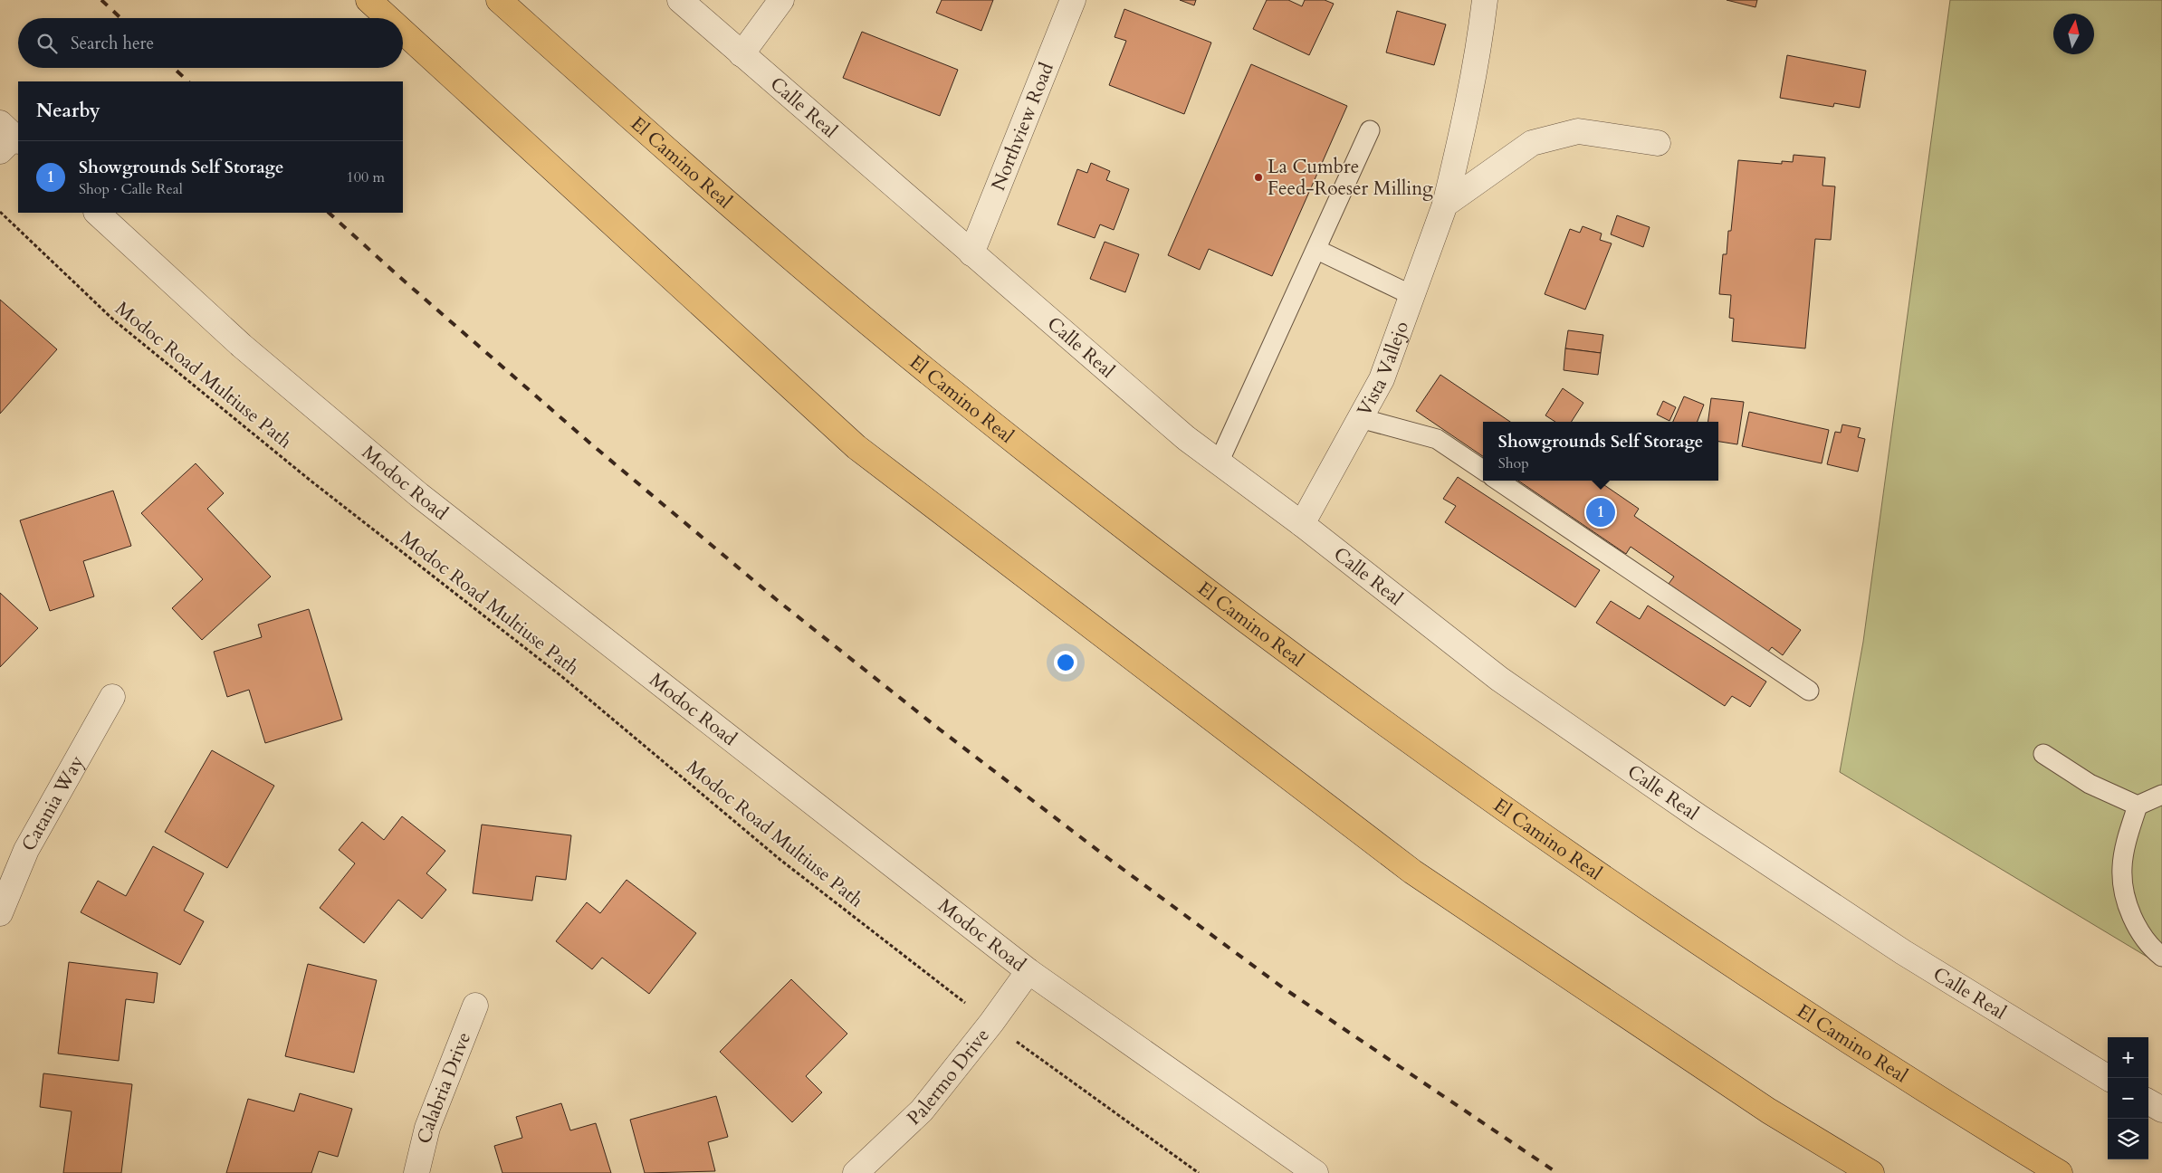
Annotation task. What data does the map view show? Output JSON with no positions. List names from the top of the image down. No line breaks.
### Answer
{"streets":{"highway":["El Camino Real"],"street":["Calle Real","Northview Road","Vista Vallejo","Modoc Road","Catania Way","Palermo Drive","Calabria Drive"],"path":["Modoc Road Multiuse Path"]},"crossings":[["Calle Real","Northview Road"],["Calle Real","Vista Vallejo"],["Modoc Road","Palermo Drive"]],"places":["La Cumbre Feed-Roeser Milling"],"north":"top","page":{"search":"Search here","heading":"Nearby","list":[{"mark":"1","name":"Showgrounds Self Storage","note":"Shop · Calle Real","value":"100 m"}],"popup":["Showgrounds Self Storage","Shop"],"pins":"1","map_buttons":["+","−"]}}
